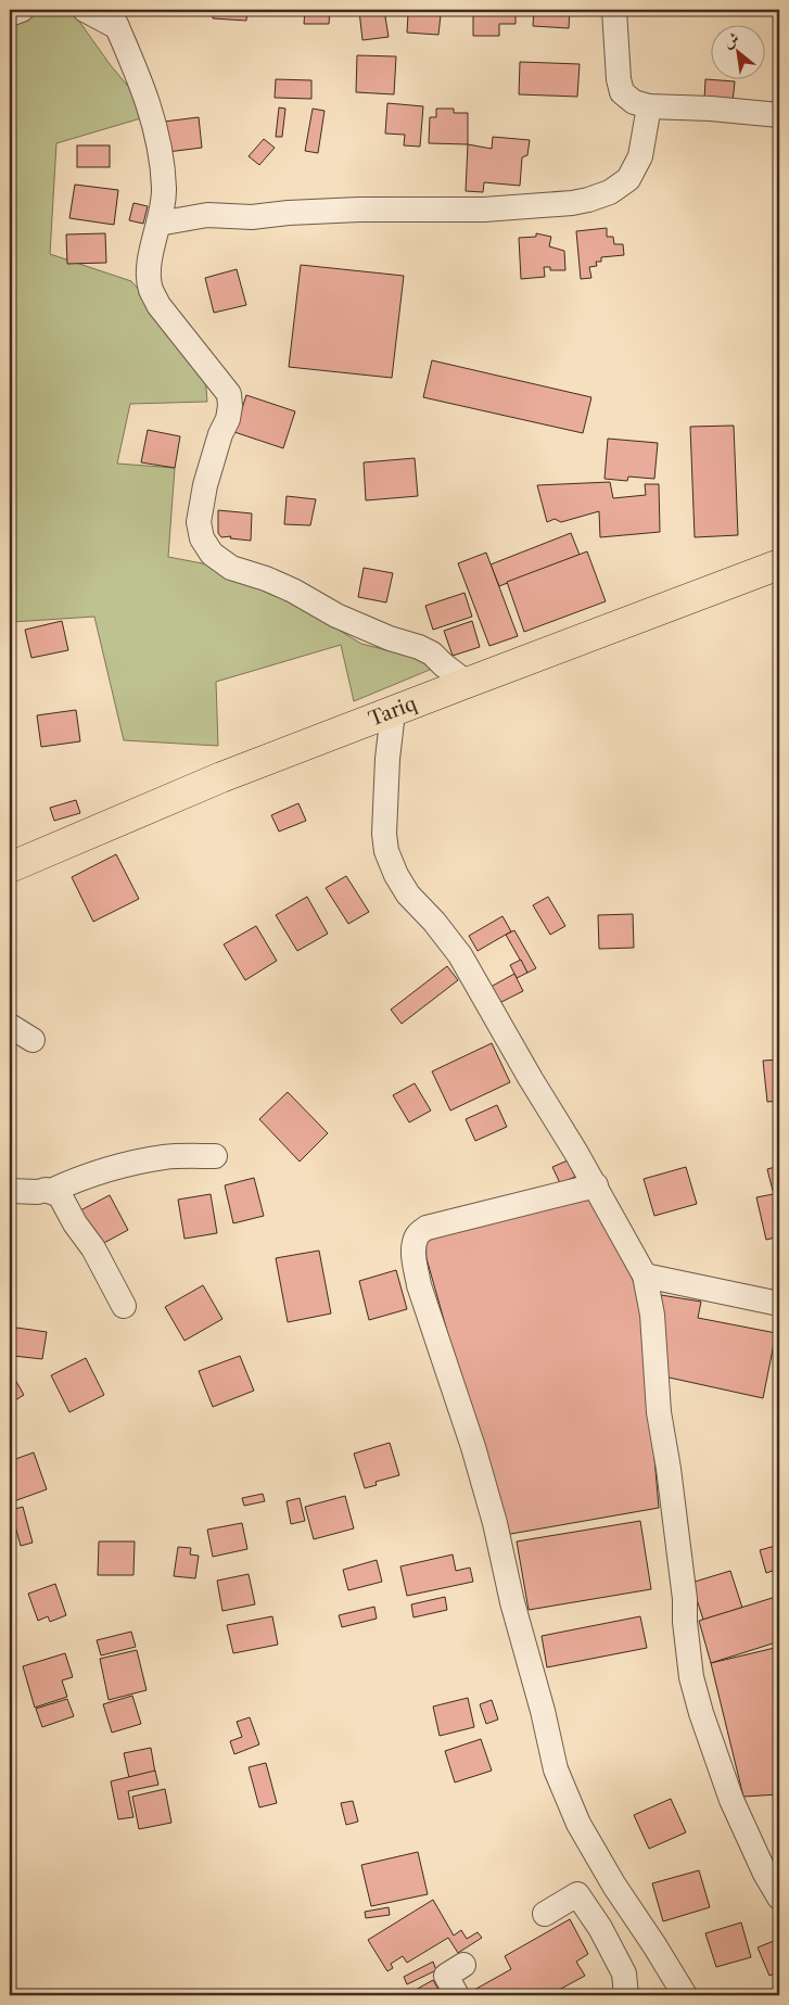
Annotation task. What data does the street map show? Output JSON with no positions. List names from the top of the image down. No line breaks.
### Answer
{"streets":{"main road":["Tariq"]},"north":"top left"}
